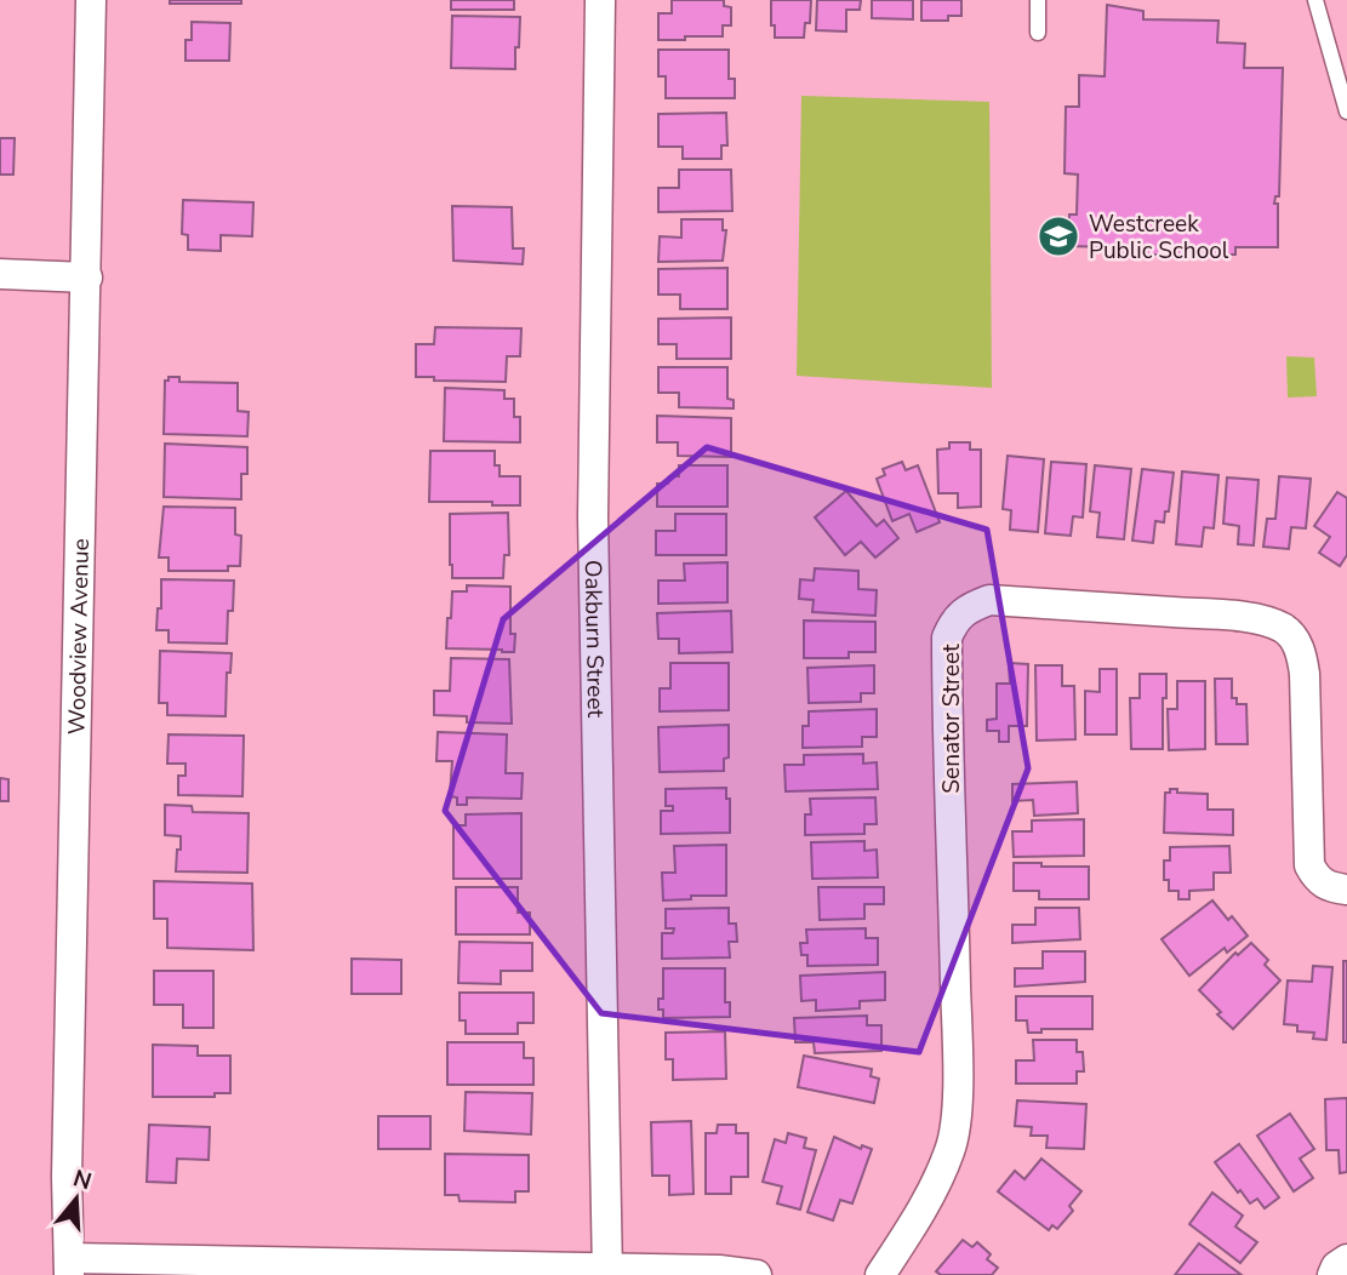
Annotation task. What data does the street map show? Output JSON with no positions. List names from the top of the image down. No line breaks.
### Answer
{"streets":{"street":["Woodview Avenue","Oakburn Street","Senator Street"]},"places":{"school or university":["Westcreek Public School"]},"north":"top"}
